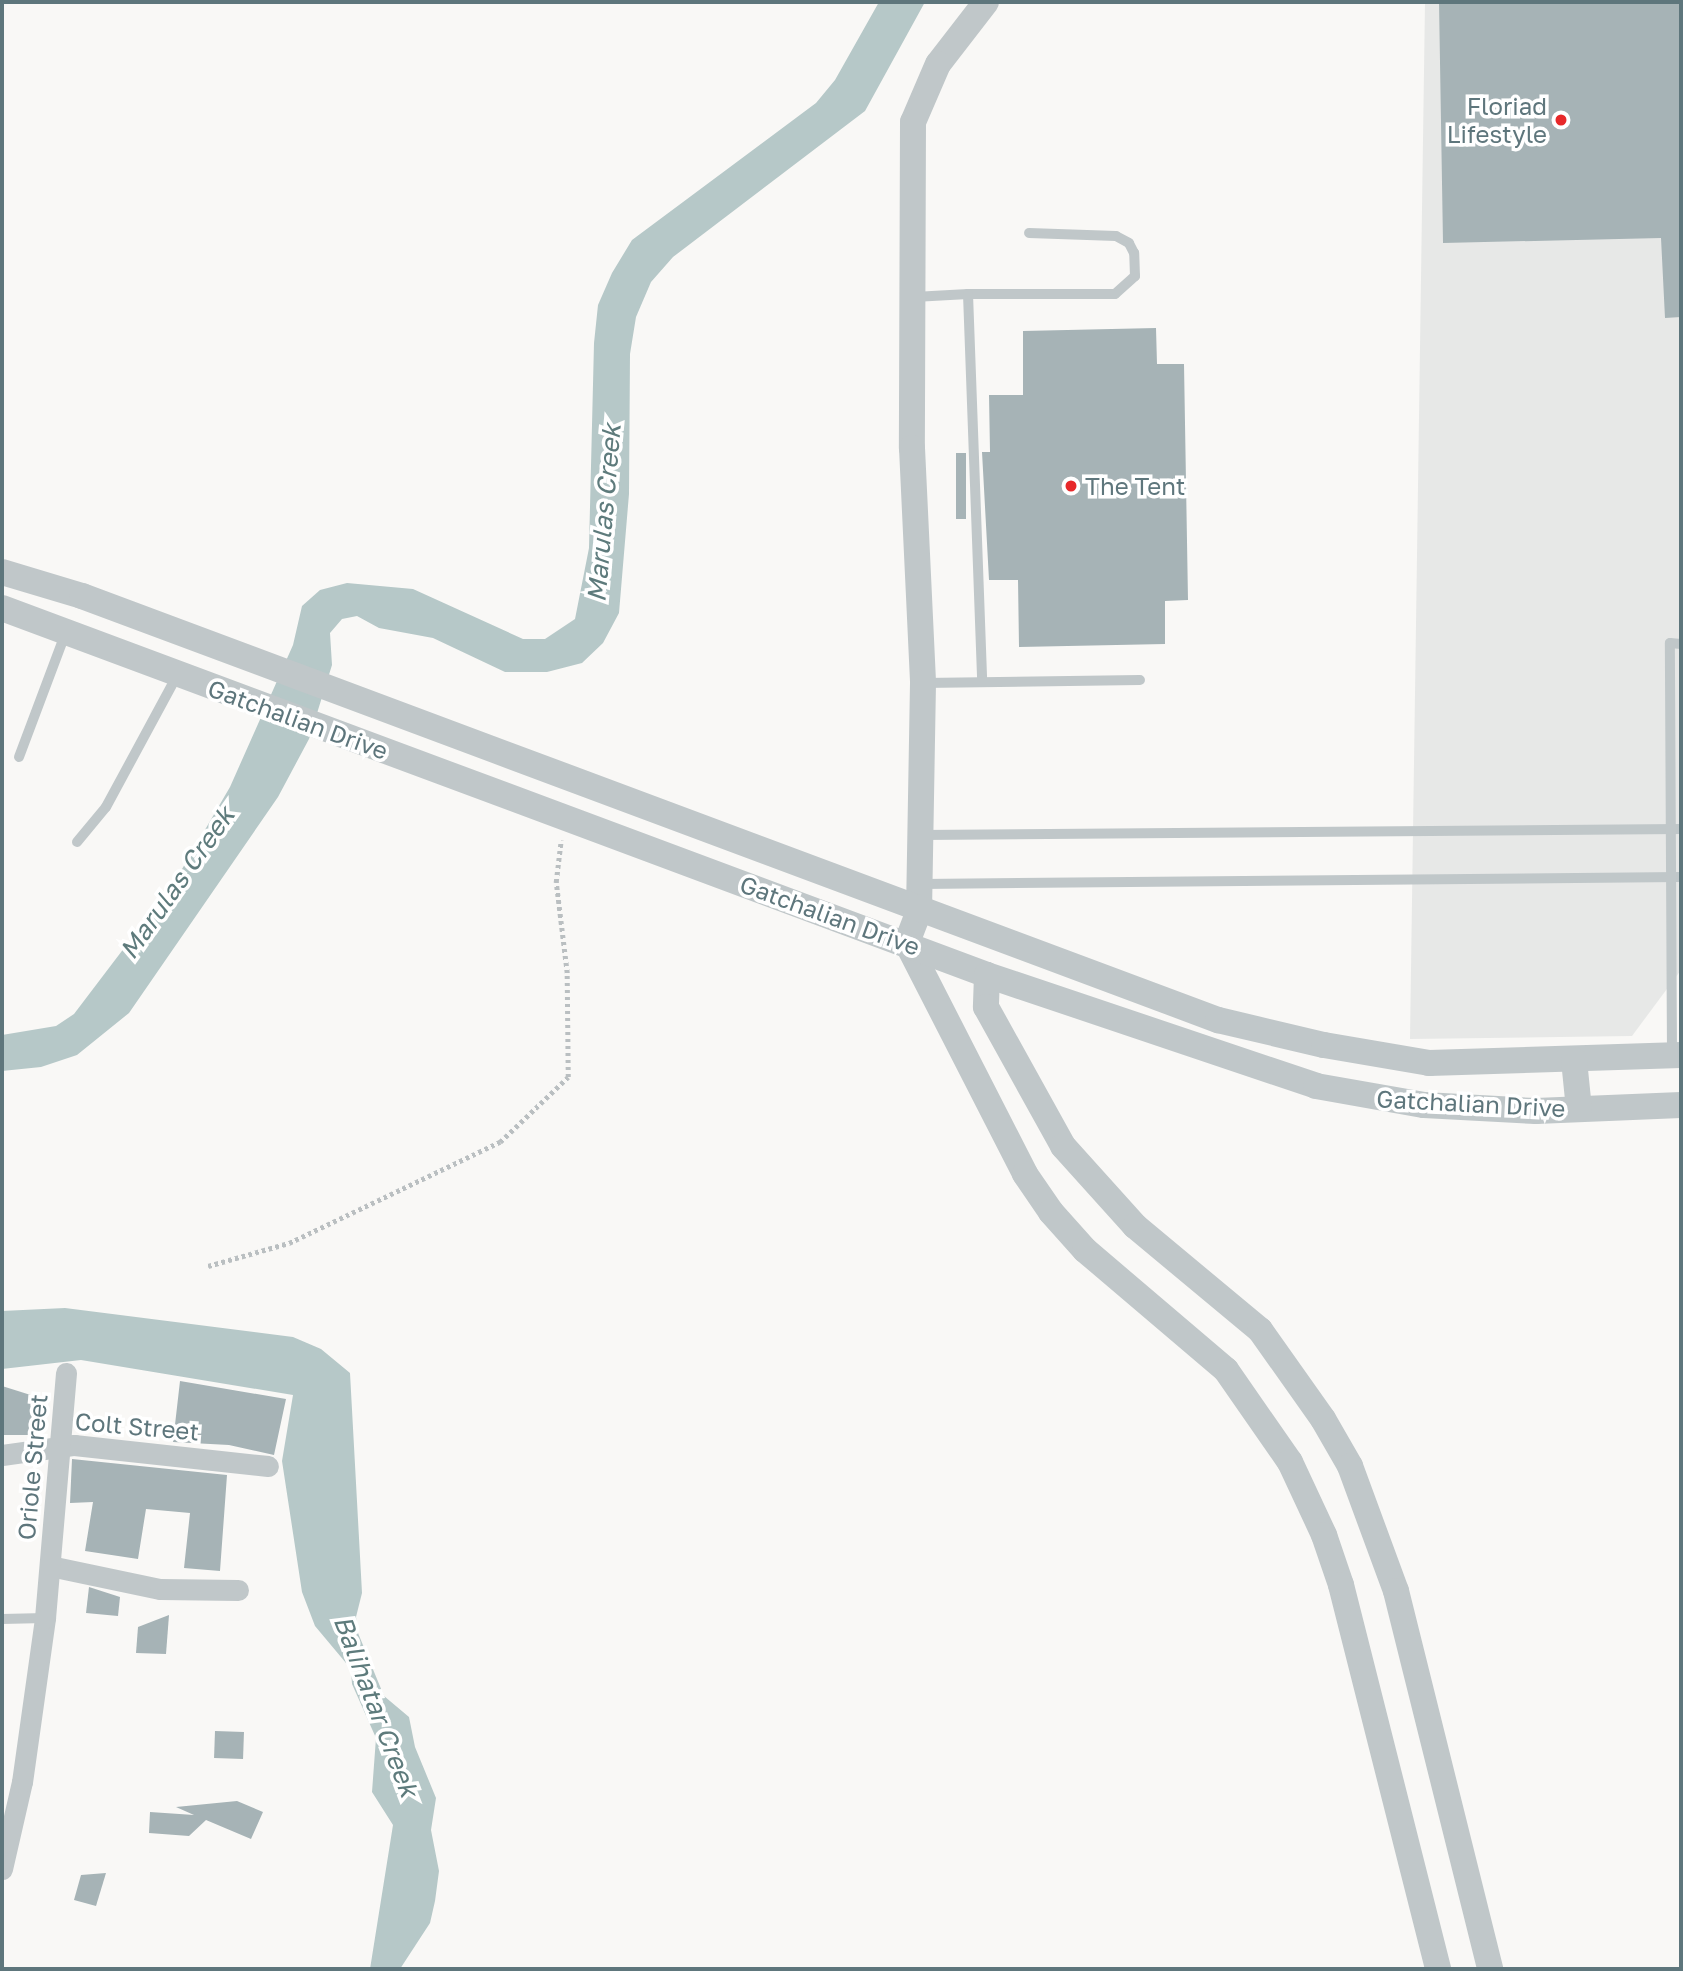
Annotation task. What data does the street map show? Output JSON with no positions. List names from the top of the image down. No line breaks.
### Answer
{"streets":{"street":["Gatchalian Drive","Colt Street","Oriole Street"]},"crossings":[["Colt Street","Oriole Street"]],"water":["Marulas Creek","Balihatar Creek"],"places":["Floriad Lifestyle","The Tent"]}
